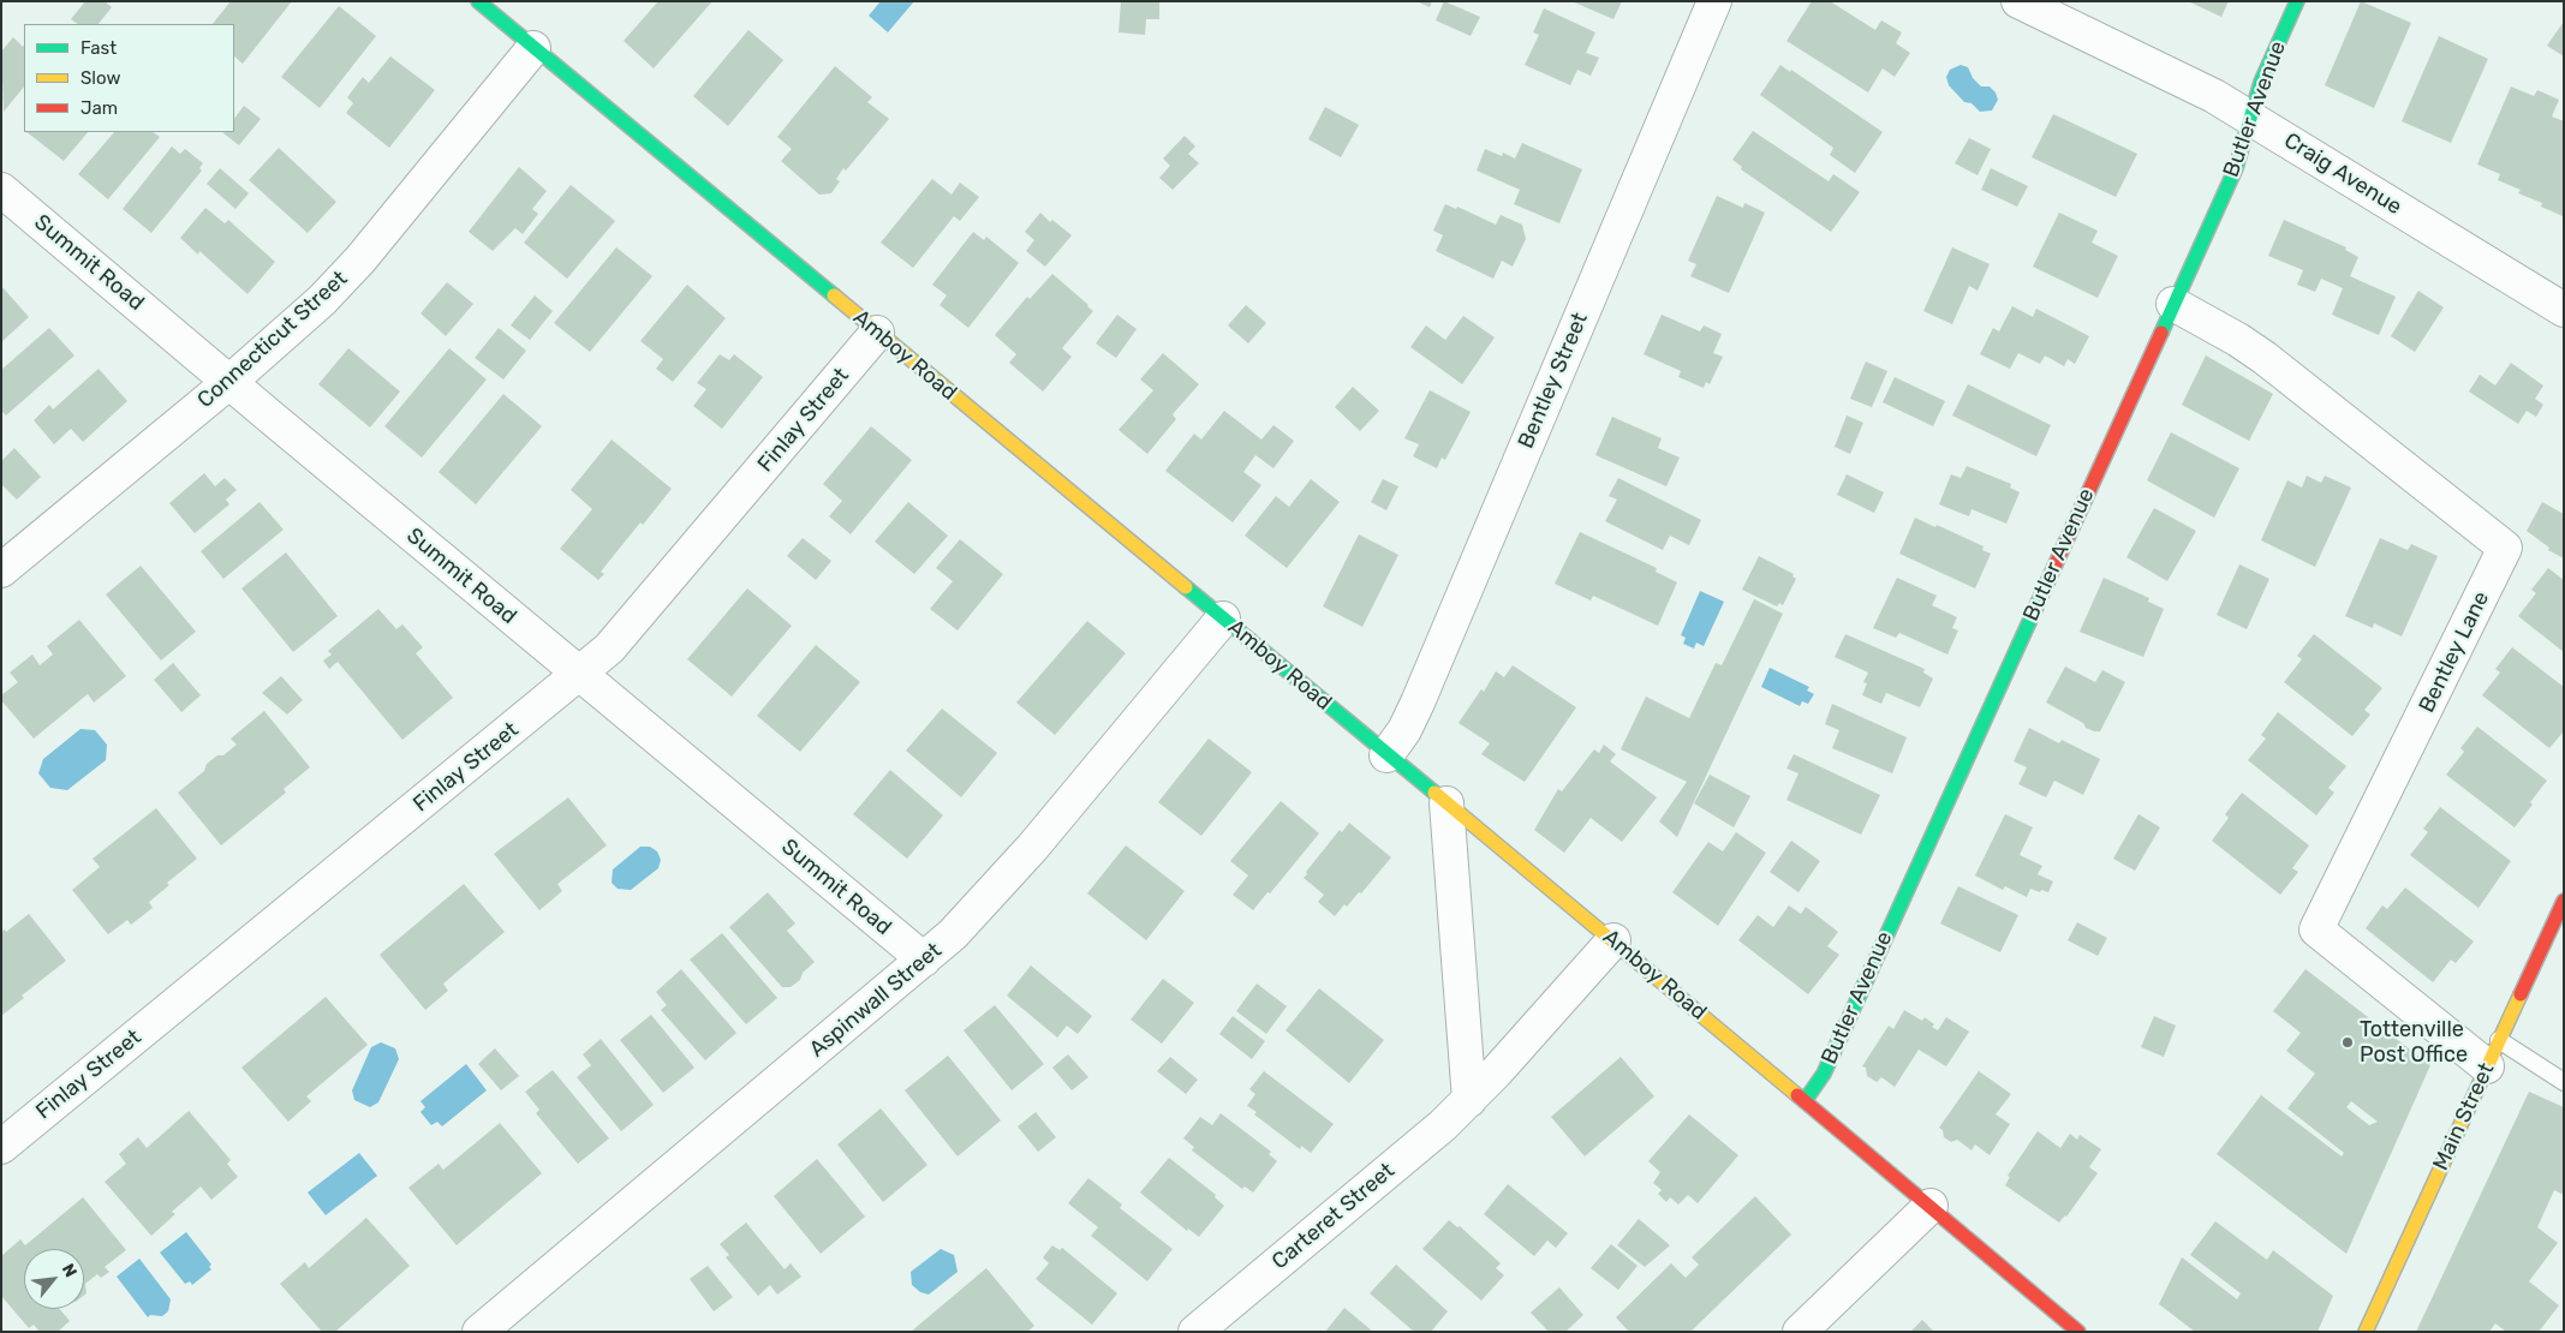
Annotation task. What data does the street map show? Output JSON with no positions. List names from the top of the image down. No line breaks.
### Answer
{"streets":{"street":["Butler Avenue","Craig Avenue","Summit Road","Connecticut Street","Amboy Road","Bentley Street","Finlay Street","Bentley Lane","Aspinwall Street","Main Street","Carteret Street"]},"crossings":[["Butler Avenue","Craig Avenue"],["Butler Avenue","Amboy Road"],["Butler Avenue","Bentley Lane"],["Summit Road","Connecticut Street"],["Summit Road","Finlay Street"],["Summit Road","Aspinwall Street"],["Connecticut Street","Amboy Road"],["Amboy Road","Bentley Street"],["Amboy Road","Finlay Street"],["Amboy Road","Aspinwall Street"],["Amboy Road","Carteret Street"],["Bentley Lane","Main Street"]],"places":["Tottenville Post Office"],"legend":["Fast","Slow","Jam"],"north":"top right"}
